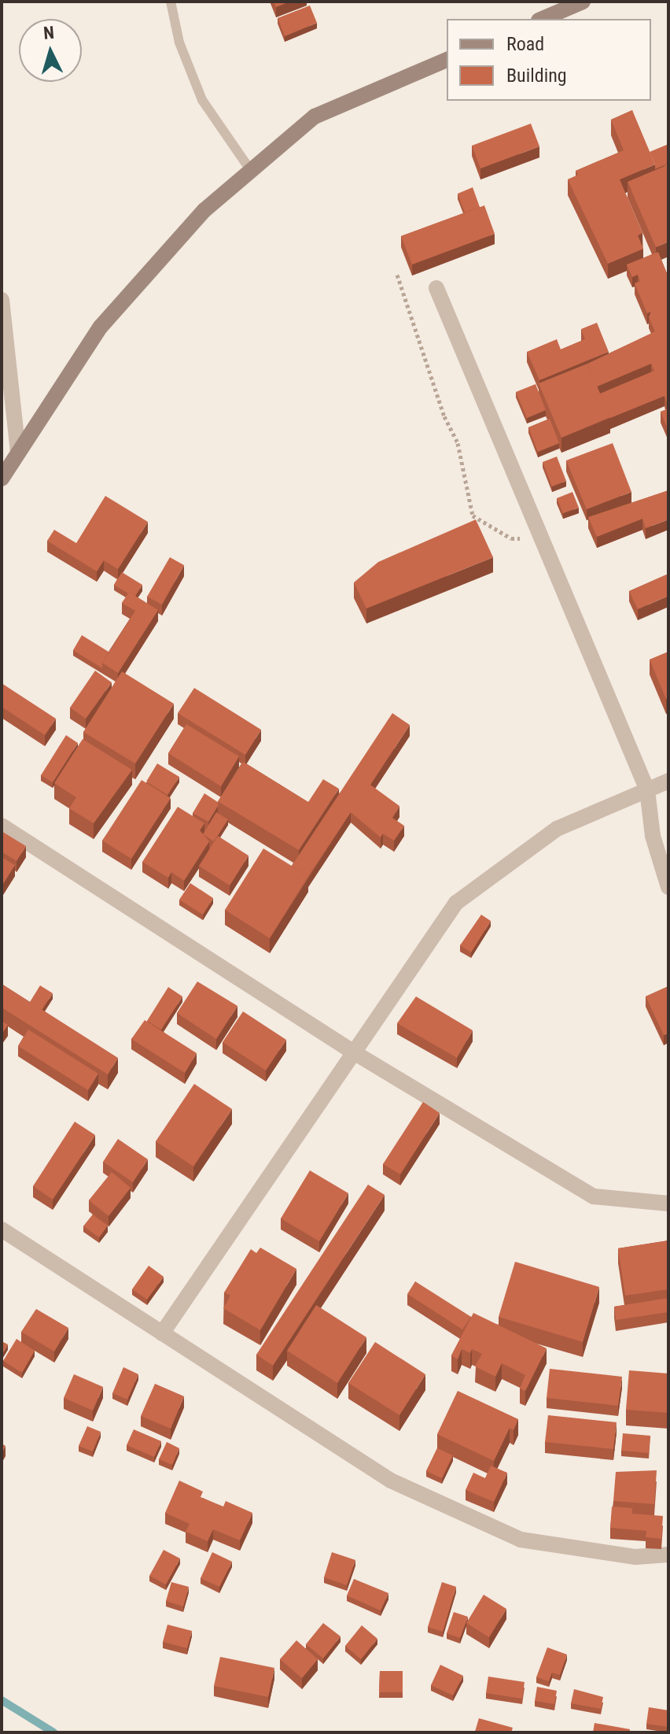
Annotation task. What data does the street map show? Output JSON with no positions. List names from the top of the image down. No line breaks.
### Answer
{"legend":["Road","Building"],"north":"top"}
